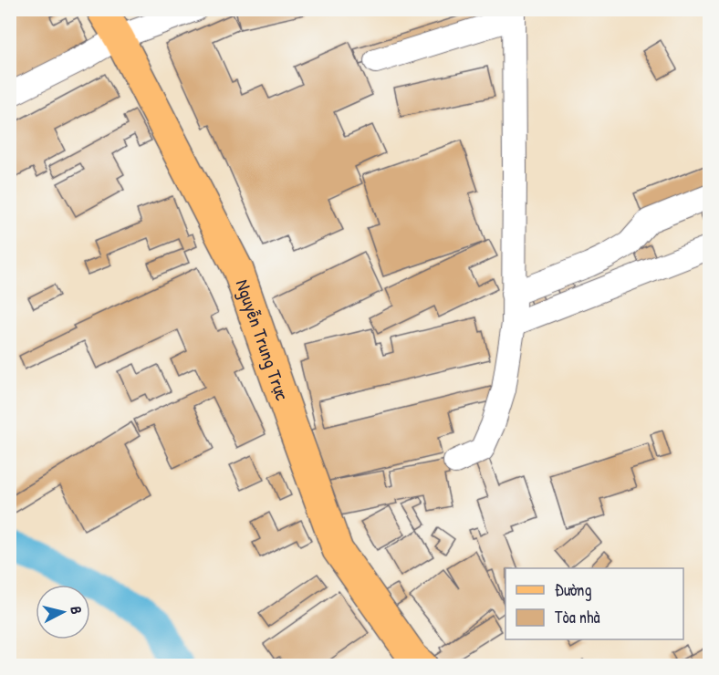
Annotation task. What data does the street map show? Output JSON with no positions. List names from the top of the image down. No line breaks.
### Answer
{"streets":{"main road":["Nguyễn Trung Trực"]},"legend":["Đường","Tòa nhà"],"north":"right"}
